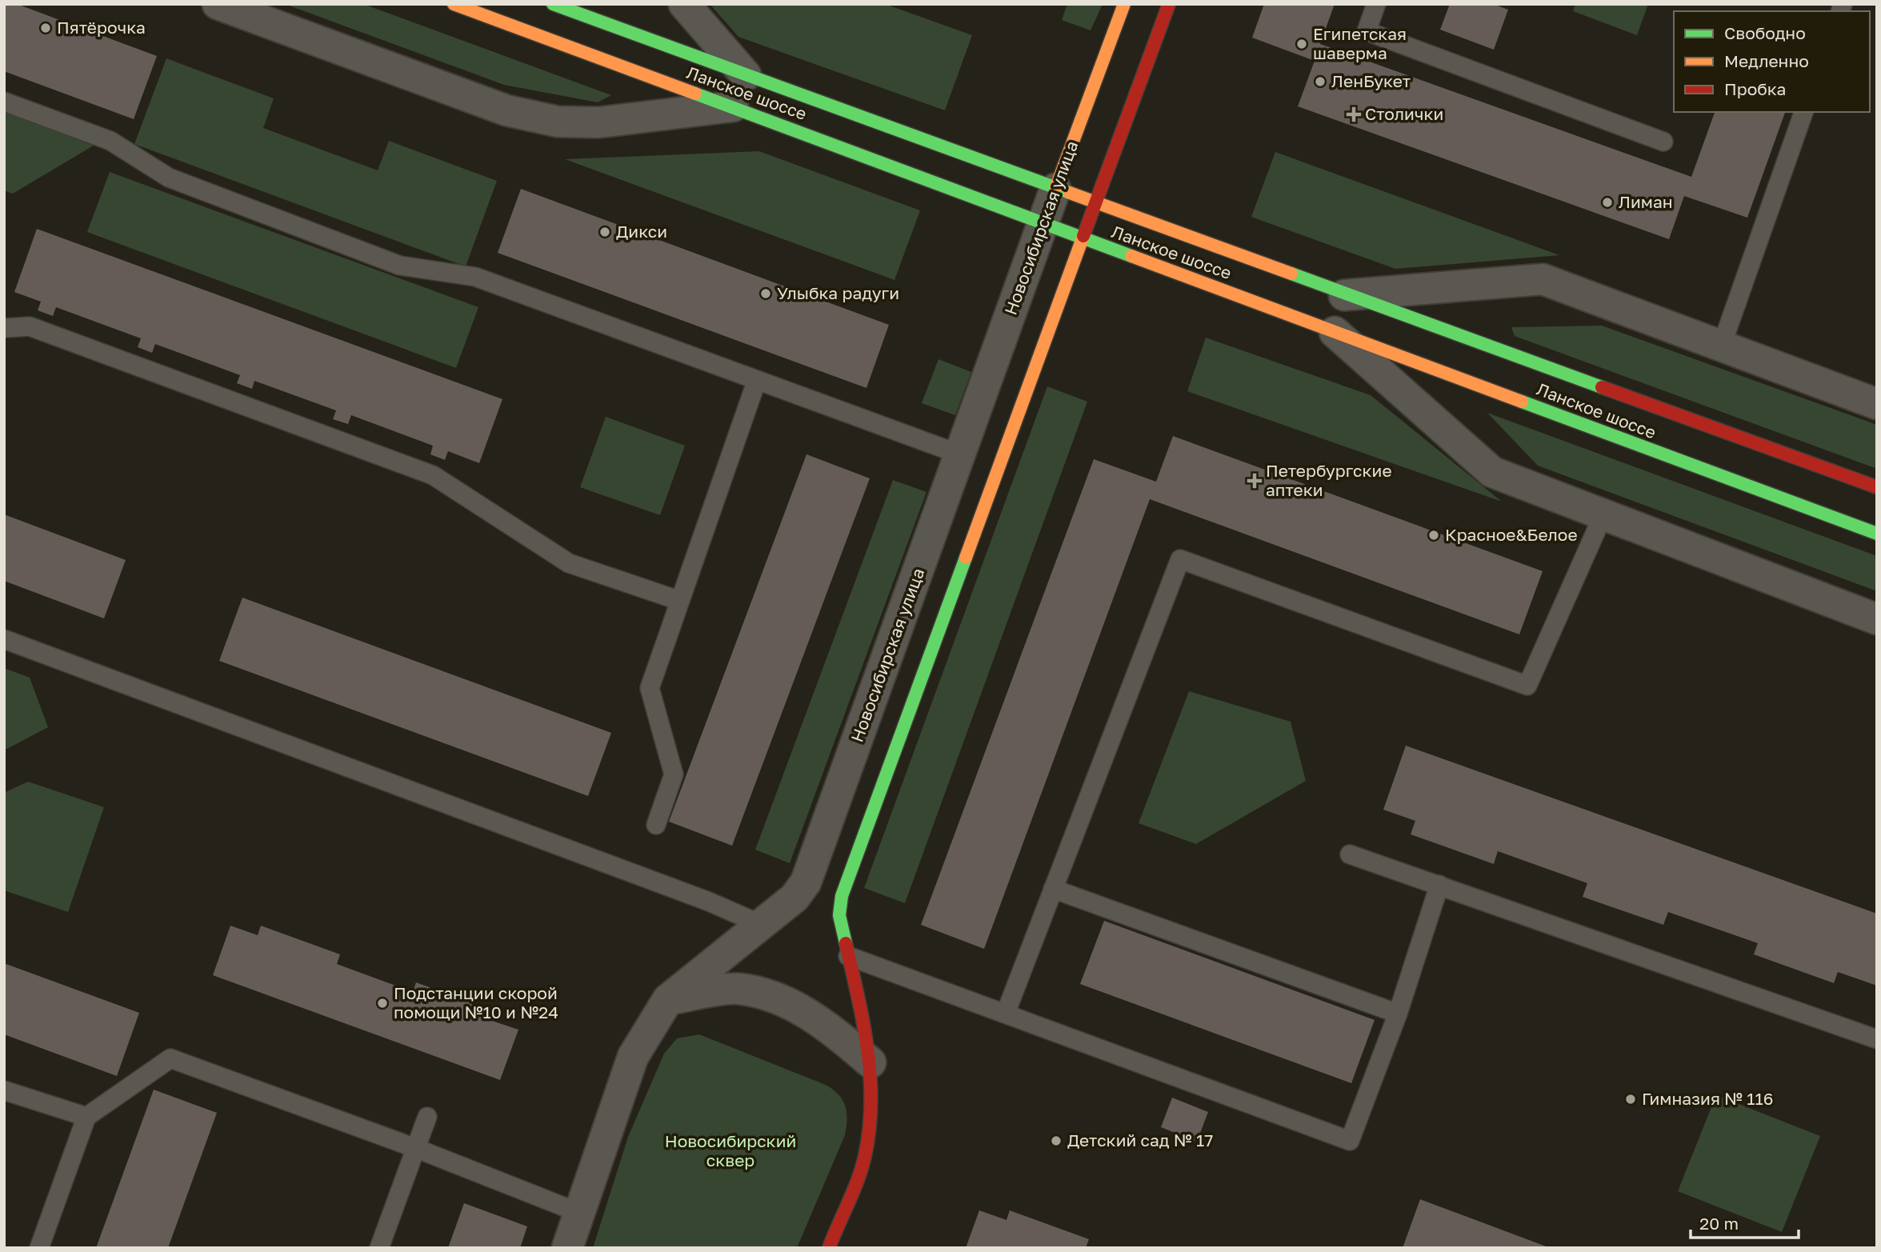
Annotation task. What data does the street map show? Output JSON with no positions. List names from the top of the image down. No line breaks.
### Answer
{"streets":{"main road":["Ланское шоссе","Новосибирская улица"]},"crossings":[["Ланское шоссе","Новосибирская улица"]],"parks":["Новосибирский сквер"],"places":{"other":["Пятёрочка","Египетская шаверма","ЛенБукет","Лиман","Дикси","Улыбка радуги","Красное&Белое","Подстанции скорой помощи №10 и №24","Гимназия № 116","Детский сад № 17"],"health":["Столички","Петербургские аптеки"]},"legend":["Свободно","Медленно","Пробка"],"scale_bar":"20 m"}
